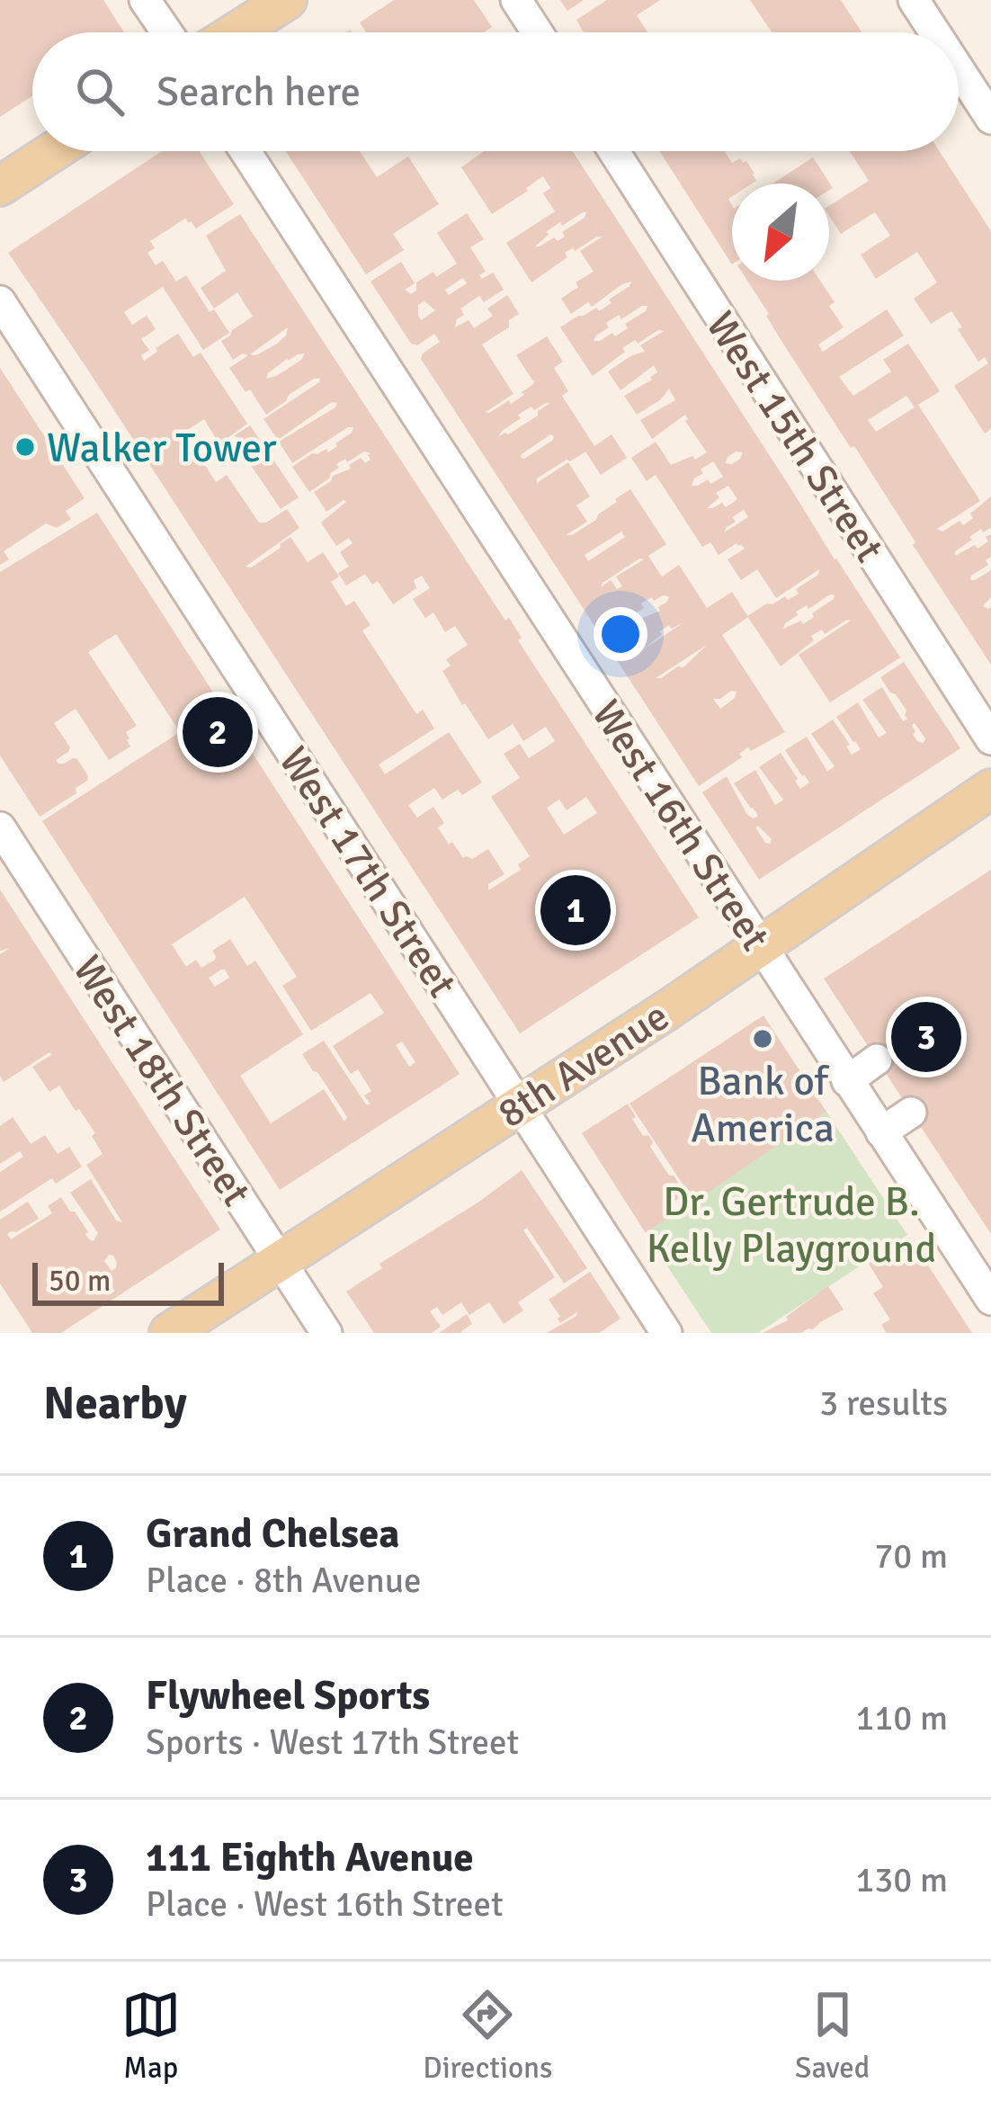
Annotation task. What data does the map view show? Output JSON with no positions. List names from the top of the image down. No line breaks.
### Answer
{"streets":{"main road":["8th Avenue"],"street":["West 15th Street","West 16th Street","West 17th Street","West 18th Street"]},"crossings":[["West 16th Street","8th Avenue"],["West 17th Street","8th Avenue"],["8th Avenue","West 18th Street"]],"parks":["Dr. Gertrude B. Kelly Playground"],"places":["Walker Tower","Bank of America"],"scale_bar":"50 m","north":"bottom left","page":{"search":"Search here","pins":["2","1","3"],"scale":"50 m","heading":["Nearby","3 results"],"list":[{"mark":"1","name":"Grand Chelsea","note":"Place · 8th Avenue","value":"70 m"},{"mark":"2","name":"Flywheel Sports","note":"Sports · West 17th Street","value":"110 m"},{"mark":"3","name":"111 Eighth Avenue","note":"Place · West 16th Street","value":"130 m"}],"nav":["Map","Directions","Saved"]}}
